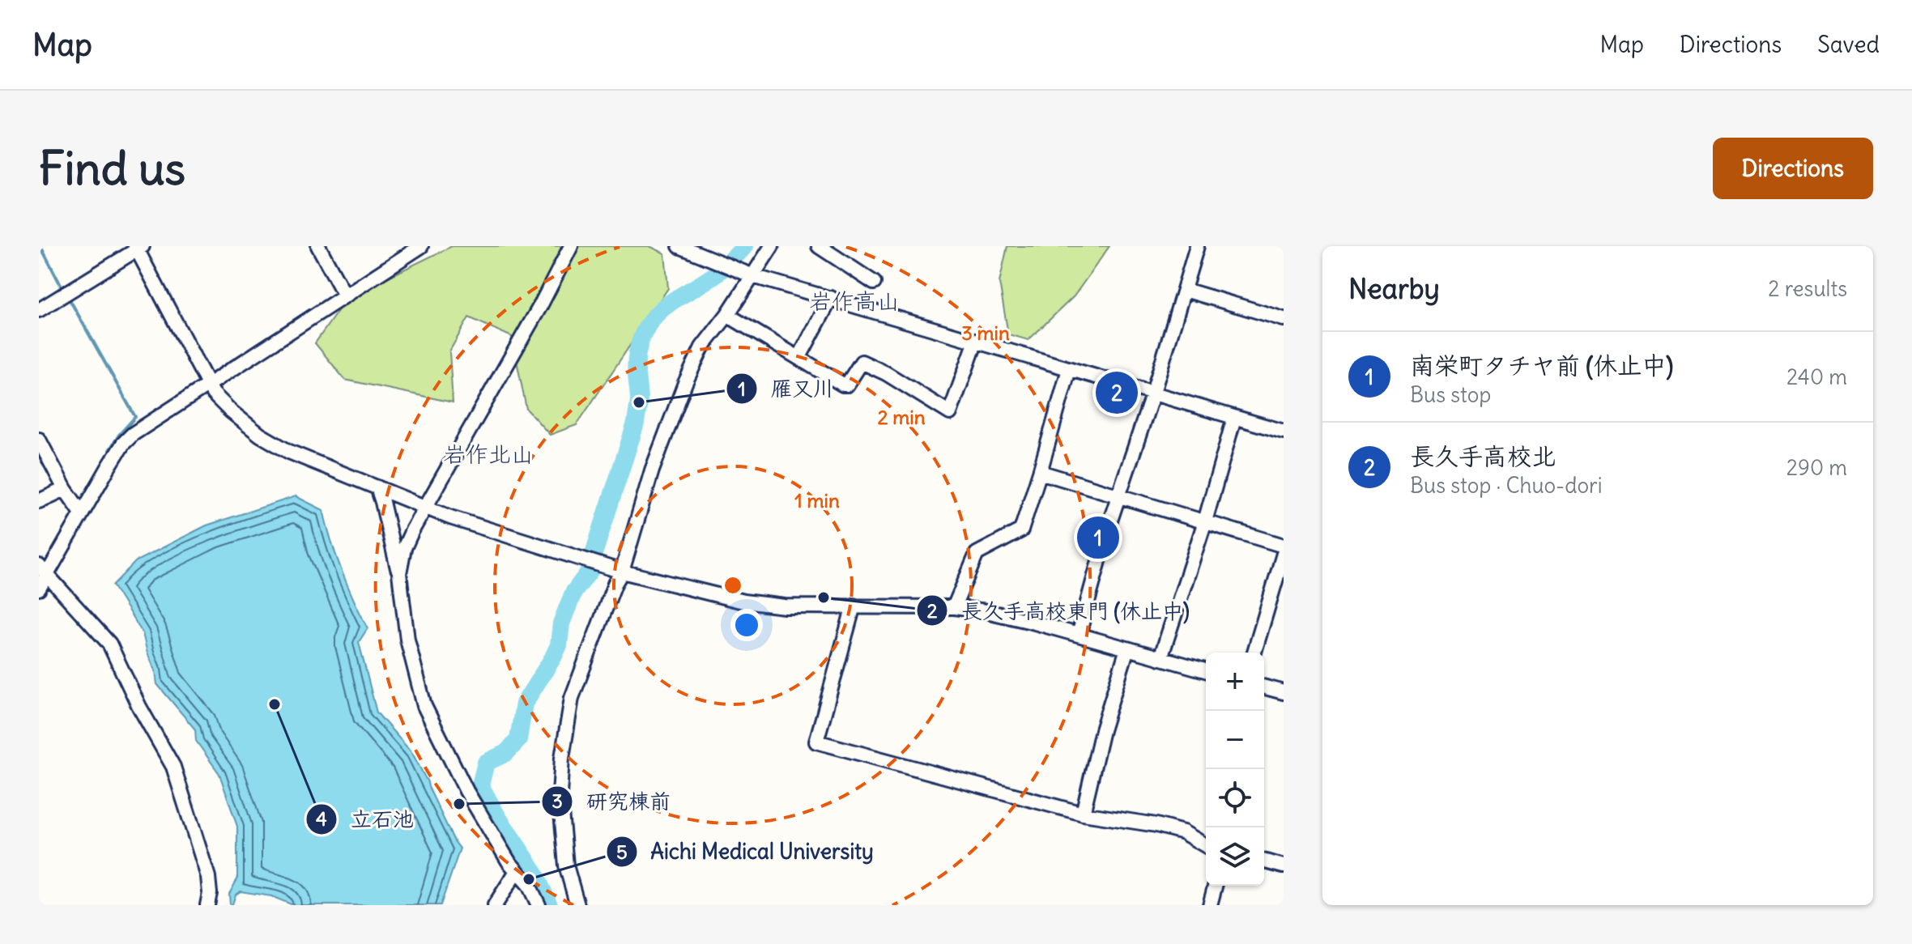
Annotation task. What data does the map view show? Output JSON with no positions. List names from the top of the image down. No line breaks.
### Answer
{"districts":["岩作高山","岩作北山"],"places":["雁又川","長久手高校東門 (休止中)","立石池","研究棟前","Aichi Medical University"],"page":{"header":"Map","nav":["Map","Directions","Saved"],"buttons":"Directions","title":"Find us","heading":["Nearby","2 results"],"list":[{"mark":"1","name":"南栄町タチヤ前 (休止中)","note":"Bus stop","value":"240 m"},{"mark":"2","name":"長久手高校北","note":"Bus stop · Chuo-dori","value":"290 m"}],"pins":["2","1"],"map_buttons":["+","−"]},"rings":["3 min","2 min","1 min"]}
